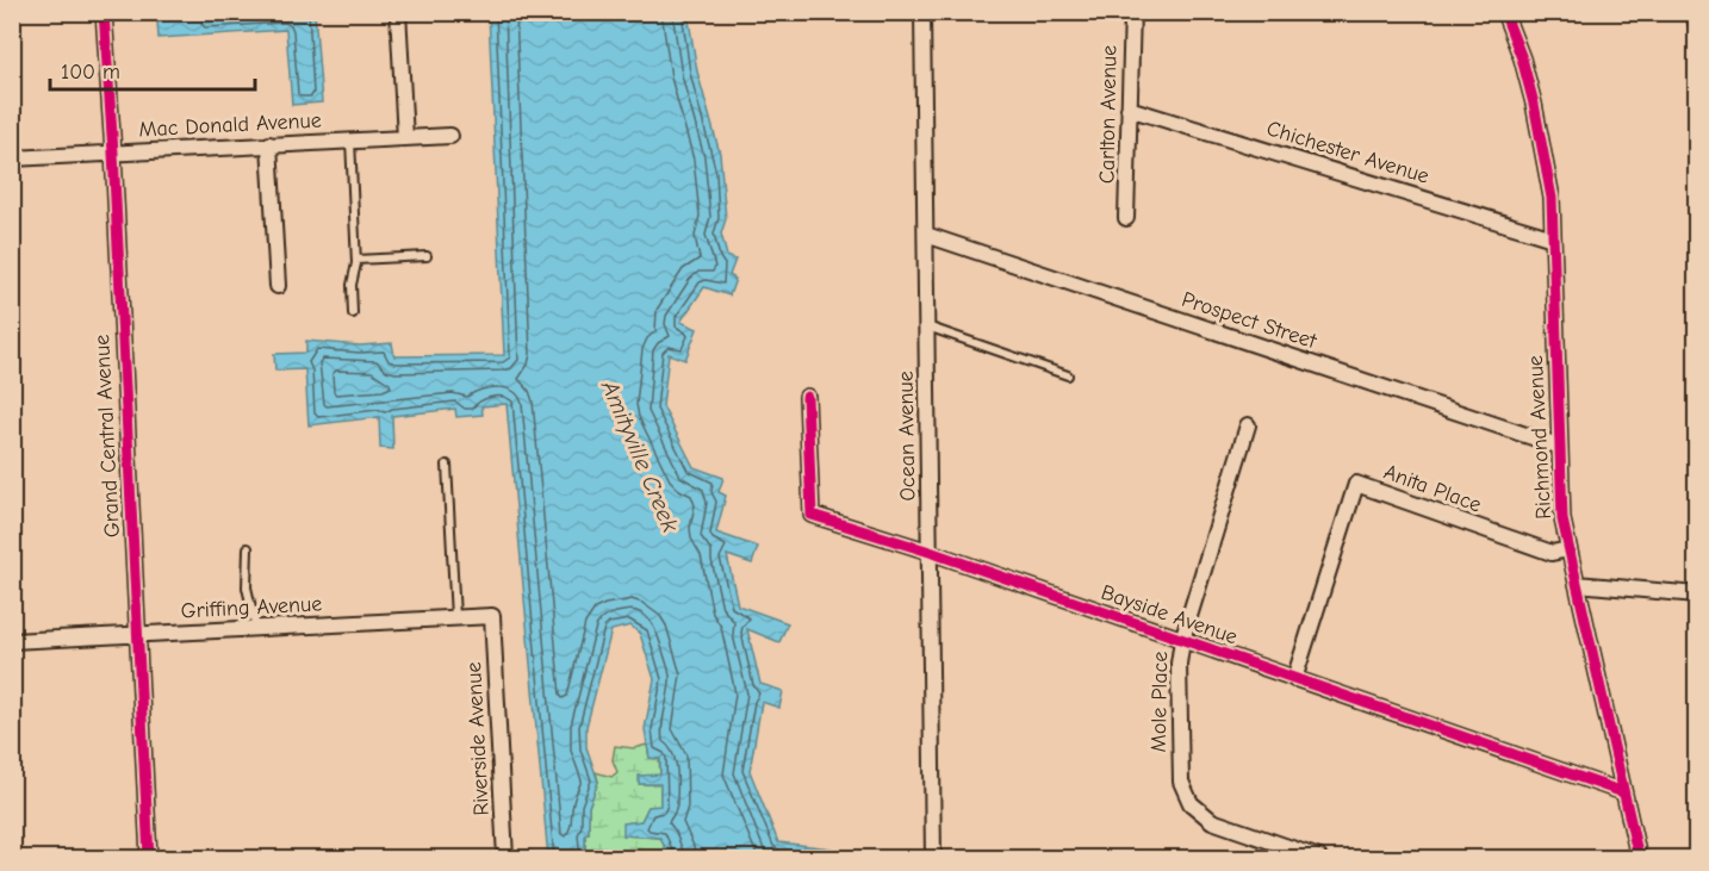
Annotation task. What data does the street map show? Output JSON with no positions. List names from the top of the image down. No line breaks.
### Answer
{"streets":{"street":["Carlton Avenue","Mac Donald Avenue","Chichester Avenue","Prospect Street","Grand Central Avenue","Ocean Avenue","Richmond Avenue","Anita Place","Griffing Avenue","Bayside Avenue","Mole Place","Riverside Avenue"]},"crossings":[["Carlton Avenue","Chichester Avenue"],["Mac Donald Avenue","Grand Central Avenue"],["Chichester Avenue","Richmond Avenue"],["Prospect Street","Ocean Avenue"],["Prospect Street","Richmond Avenue"],["Grand Central Avenue","Griffing Avenue"],["Ocean Avenue","Bayside Avenue"],["Richmond Avenue","Anita Place"],["Richmond Avenue","Bayside Avenue"],["Anita Place","Bayside Avenue"],["Griffing Avenue","Riverside Avenue"],["Bayside Avenue","Mole Place"]],"water":["Amityville Creek"],"scale_bar":"100 m"}
